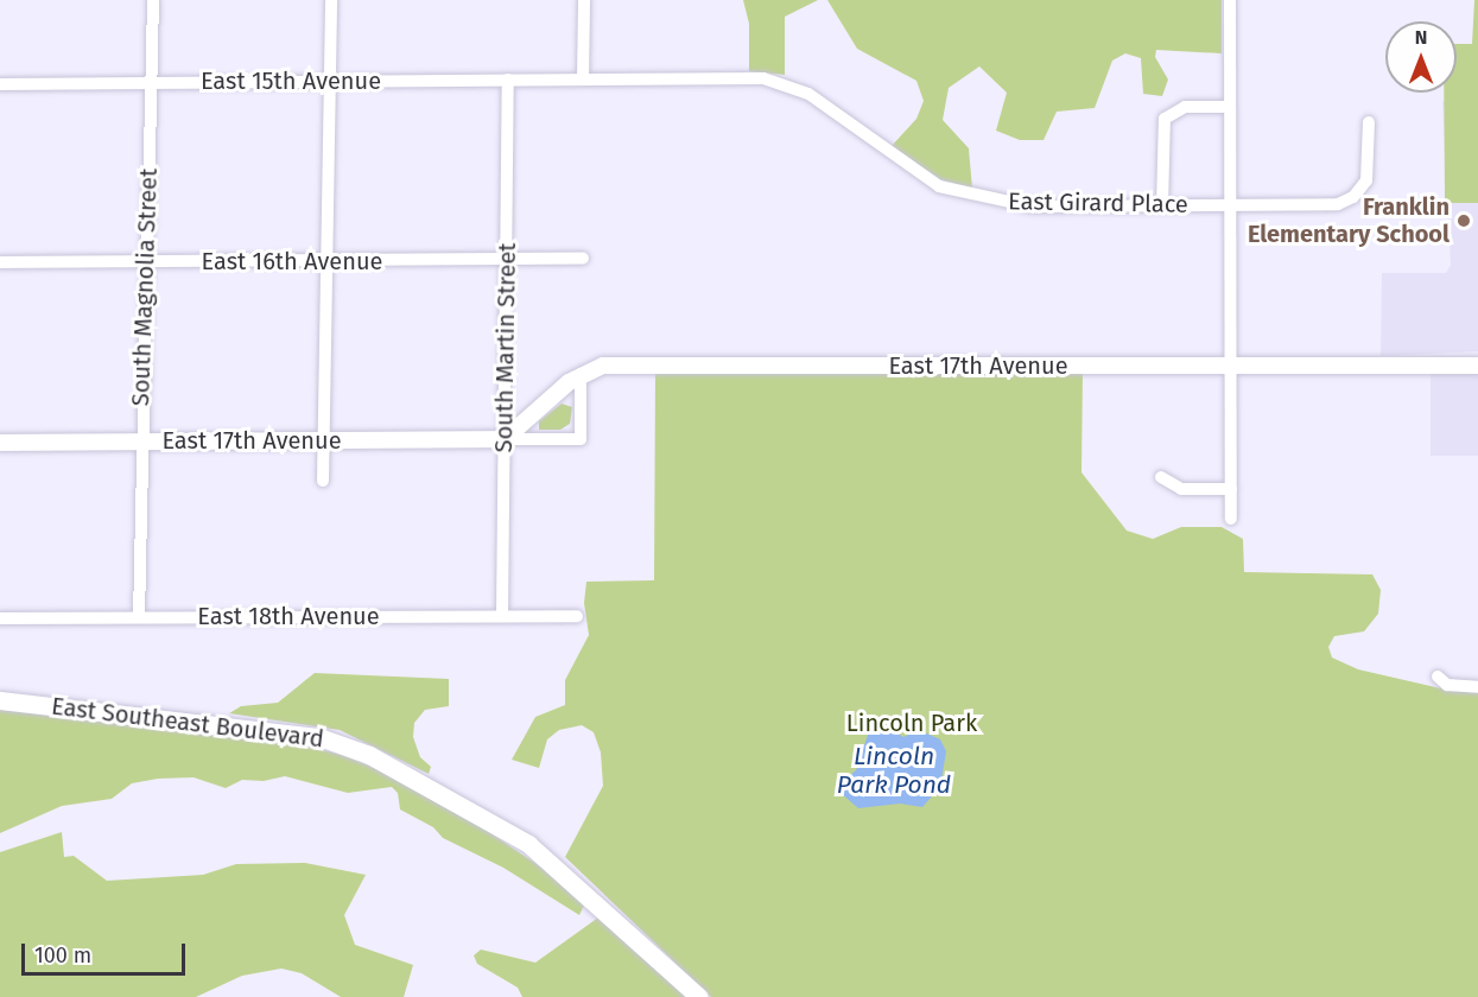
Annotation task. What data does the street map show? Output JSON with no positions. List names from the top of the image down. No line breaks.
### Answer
{"streets":{"main road":["East Southeast Boulevard"],"street":["East 15th Avenue","East Girard Place","East 16th Avenue","South Magnolia Street","South Martin Street","East 17th Avenue","East 18th Avenue"]},"crossings":[["East 15th Avenue","East Girard Place"],["East 15th Avenue","South Magnolia Street"],["East 15th Avenue","South Martin Street"],["East 16th Avenue","South Magnolia Street"],["East 16th Avenue","South Martin Street"],["South Magnolia Street","East 17th Avenue"],["South Magnolia Street","East 18th Avenue"],["South Martin Street","East 17th Avenue"],["South Martin Street","East 18th Avenue"]],"water":["Lincoln Park Pond"],"parks":["Lincoln Park"],"places":["Franklin Elementary School"],"scale_bar":"100 m","north":"top"}
